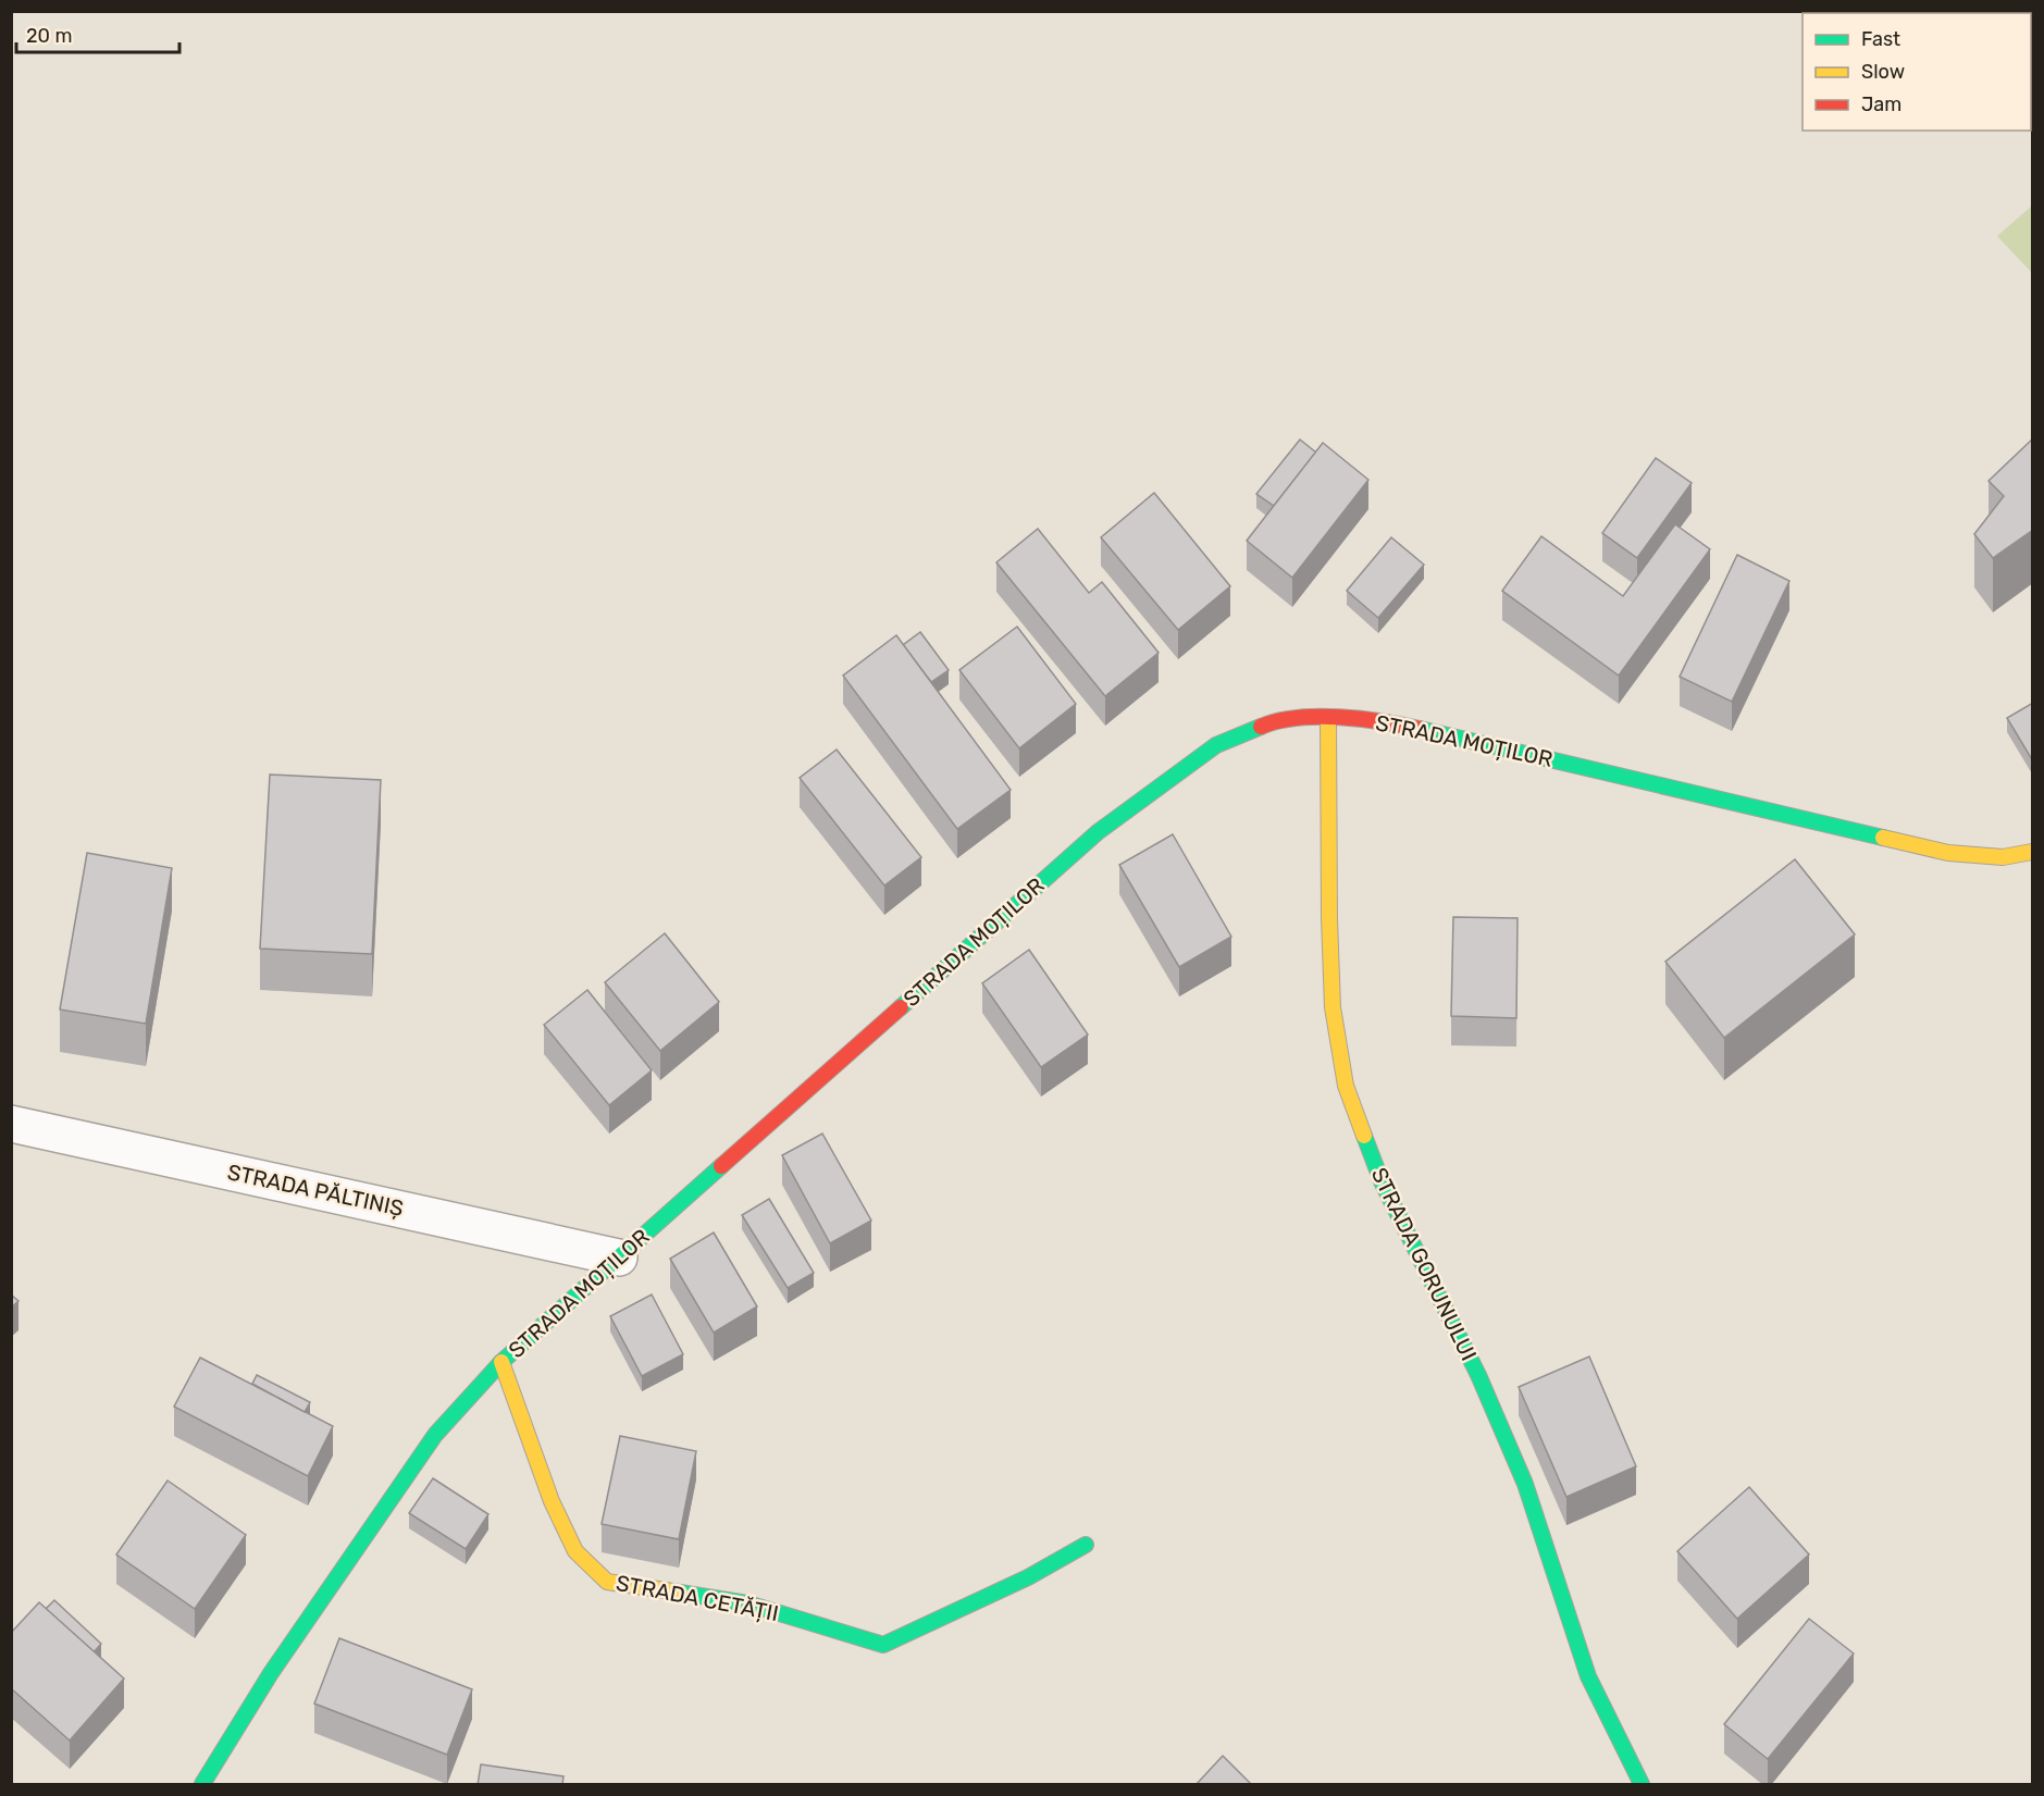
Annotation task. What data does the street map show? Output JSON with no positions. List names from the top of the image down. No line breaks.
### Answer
{"streets":{"main road":["STRADA MOȚILOR","STRADA GORUNULUI","STRADA CETĂȚII"],"street":["STRADA PĂLTINIȘ"]},"crossings":[["STRADA MOȚILOR","STRADA PĂLTINIȘ"],["STRADA MOȚILOR","STRADA GORUNULUI"],["STRADA MOȚILOR","STRADA CETĂȚII"]],"legend":["Fast","Slow","Jam"],"scale_bar":"20 m"}
